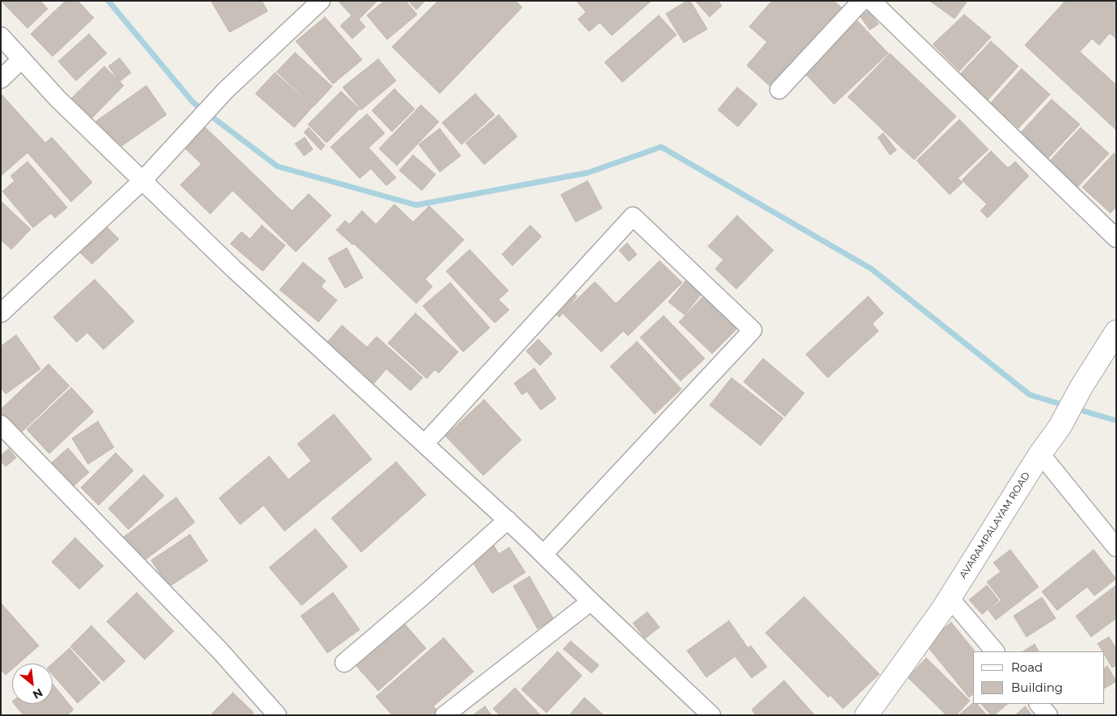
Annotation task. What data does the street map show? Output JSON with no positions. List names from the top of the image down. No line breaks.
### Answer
{"streets":{"street":["AVARAMPALAYAM ROAD"]},"legend":["Road","Building"],"north":"bottom right"}
